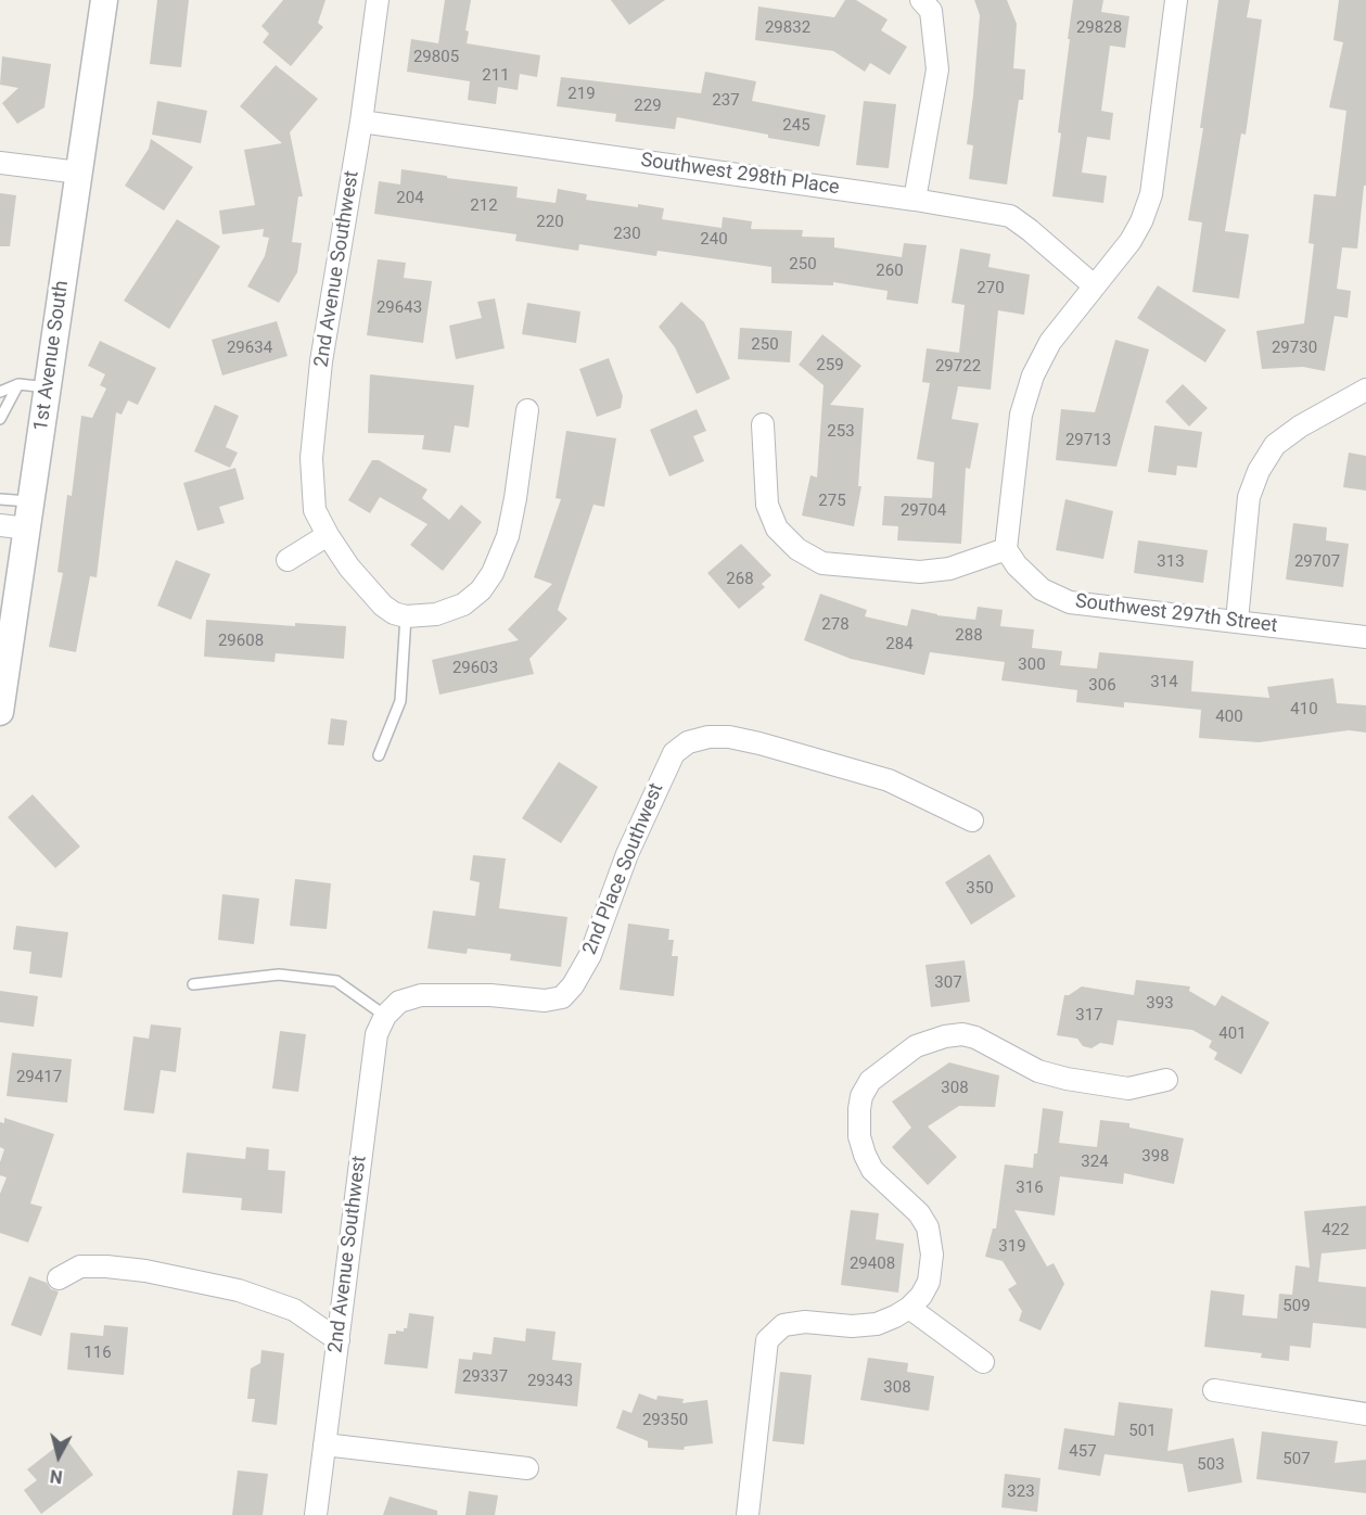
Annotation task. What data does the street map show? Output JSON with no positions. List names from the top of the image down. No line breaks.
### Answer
{"streets":{"street":["Southwest 298th Place","2nd Avenue Southwest","1st Avenue South","Southwest 297th Street","2nd Place Southwest"]},"crossings":[["Southwest 298th Place","2nd Avenue Southwest"],["2nd Avenue Southwest","2nd Place Southwest"]],"house_numbers":["29832","29828","29805","211","219","237","229","245","204","212","220","230","240","250","260","270","29643","250","29634","29730","259","29722","253","29713","275","29704","313","29707","268","278","288","29608","284","300","29603","314","306","410","400","350","307","393","317","401","29417","308","398","324","316","422","319","29408","509","116","29337","29343","308","29350","501","457","507","503","323"],"north":"bottom"}
